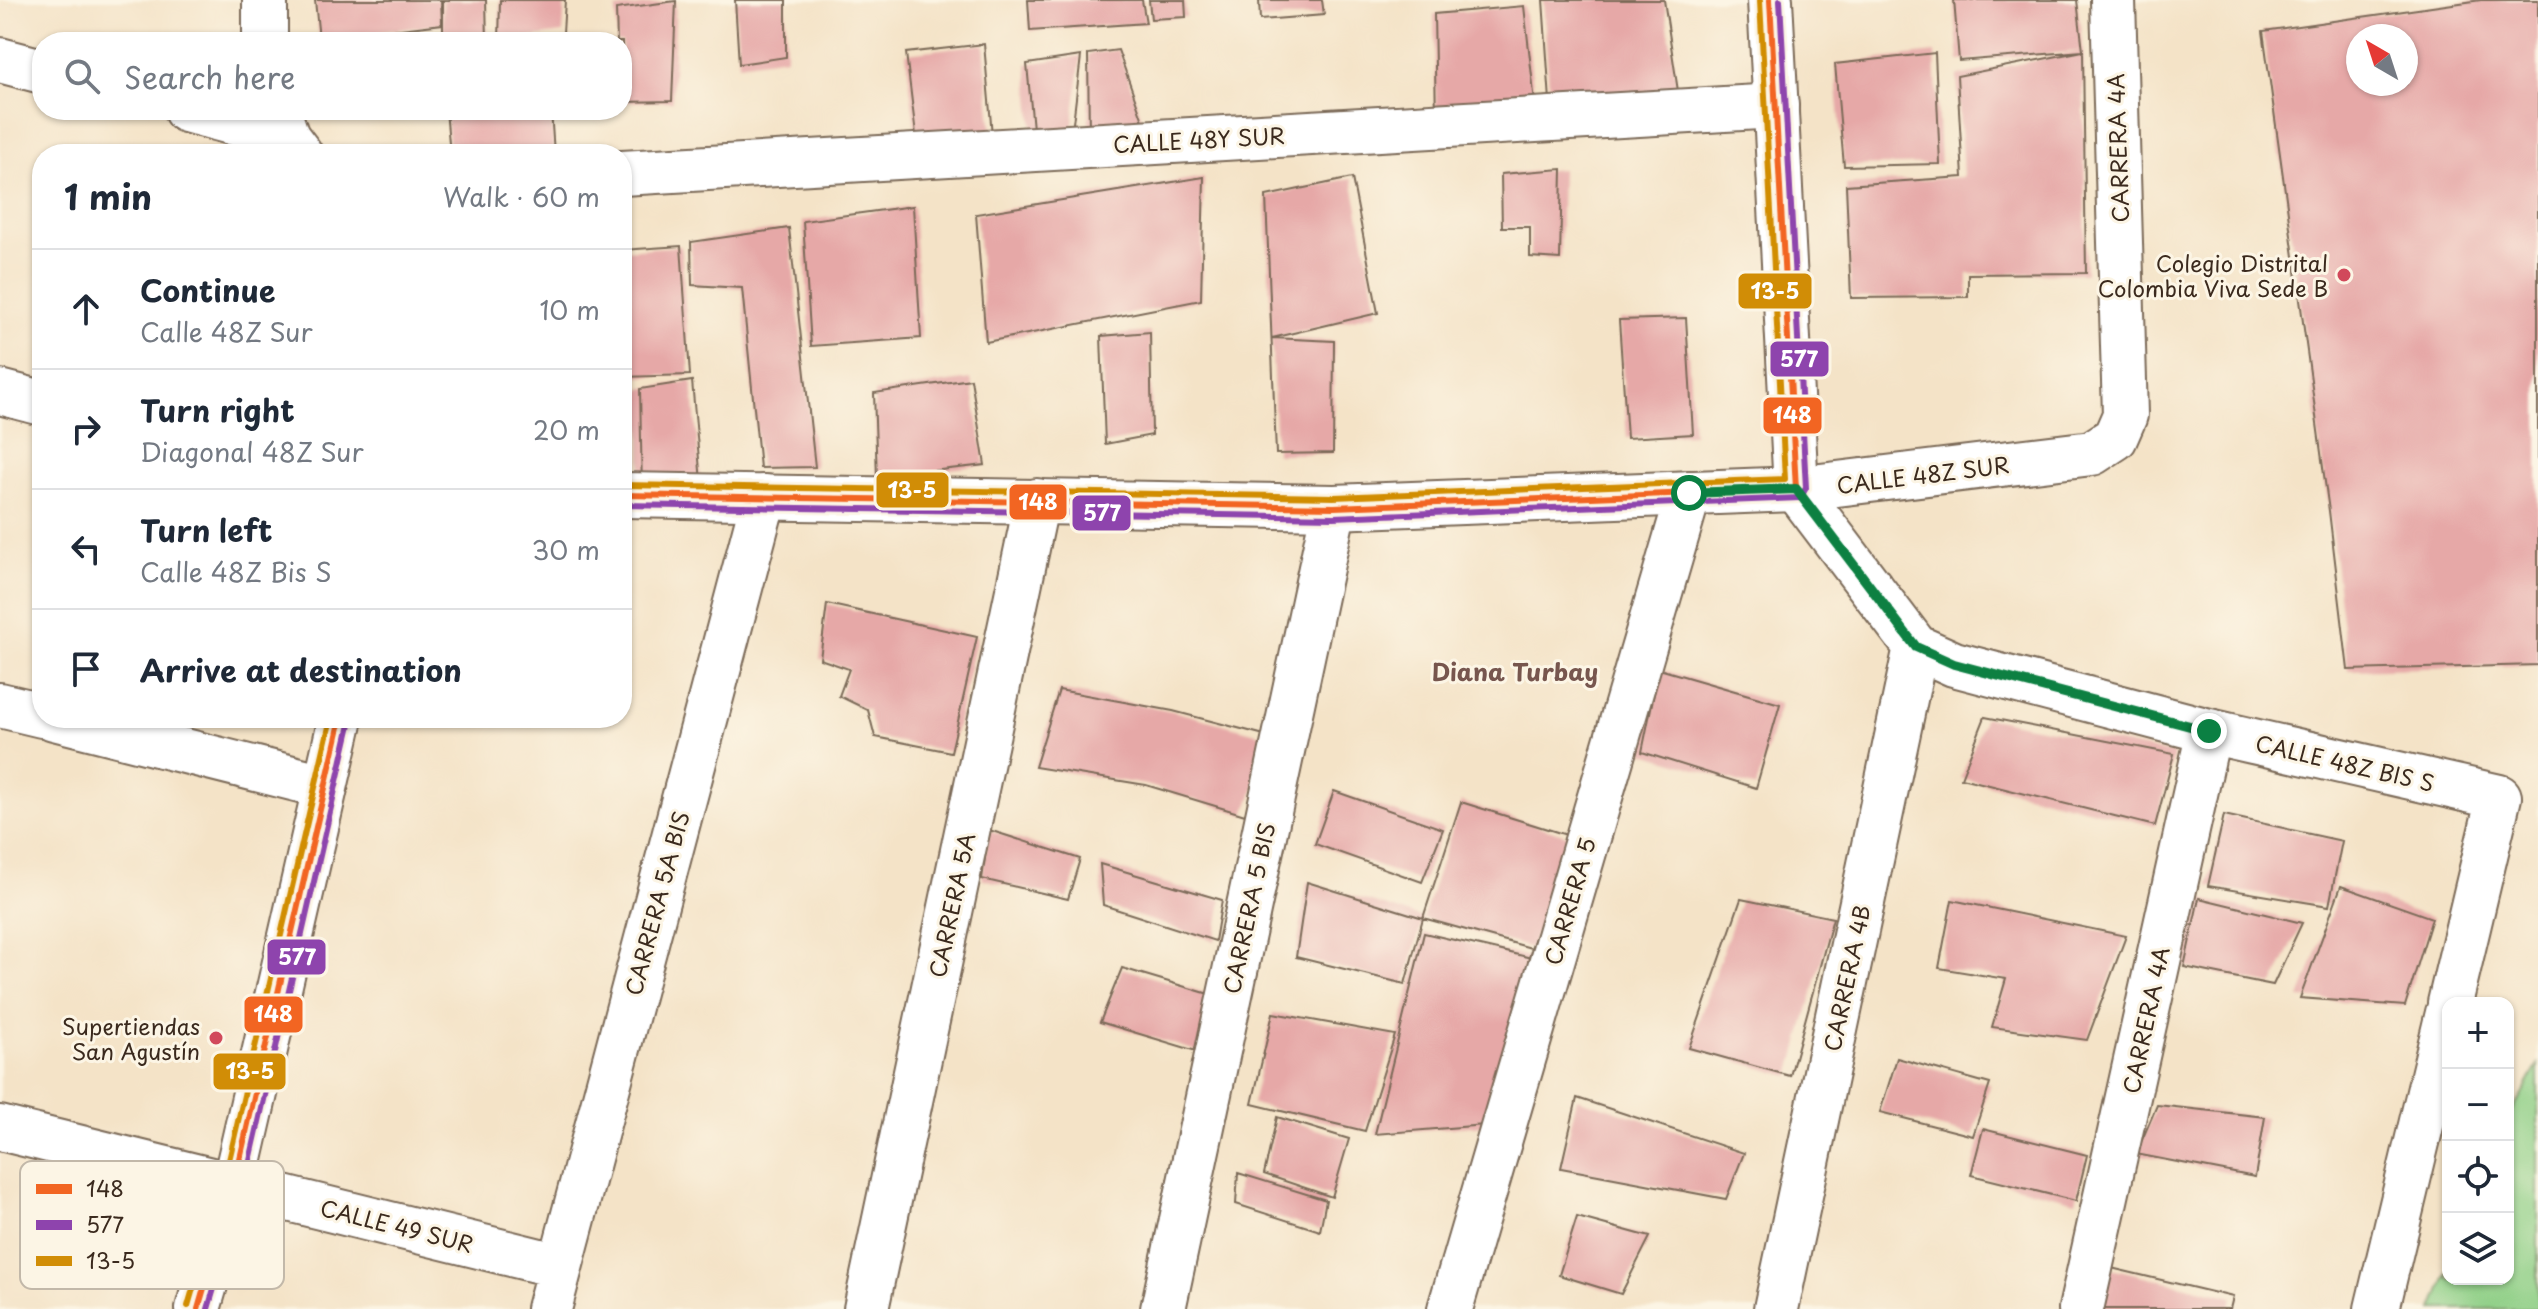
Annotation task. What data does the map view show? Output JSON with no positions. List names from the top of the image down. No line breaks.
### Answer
{"streets":{"street":["CALLE 48Y SUR","CARRERA 4A","CALLE 48Z SUR","CALLE 48Z BIS S","CARRERA 5","CARRERA 5A BIS","CARRERA 5A","CARRERA 5 BIS","CARRERA 4B","CALLE 49 SUR"]},"crossings":[["CARRERA 4A","CALLE 48Z SUR"],["CARRERA 4A","CALLE 48Z BIS S"],["CALLE 48Z SUR","CARRERA 5"],["CALLE 48Z SUR","CARRERA 5A BIS"],["CALLE 48Z SUR","CARRERA 5A"],["CALLE 48Z SUR","CARRERA 5 BIS"],["CALLE 48Z BIS S","CARRERA 4B"],["CARRERA 5A BIS","CALLE 49 SUR"]],"districts":["Diana Turbay"],"places":["Colegio Distrital Colombia Viva Sede B","Supertiendas San Agustín"],"lines":["transit line 148","transit line 577","transit line 13-5"],"legend":["148","577","13-5"],"north":"top left","page":{"search":"Search here","heading":["1 min","Walk · 60 m"],"list":[["Continue","Calle 48Z Sur","10 m"],["Turn right","Diagonal 48Z Sur","20 m"],["Turn left","Calle 48Z Bis S","30 m"],"Arrive at destination"],"map_buttons":["+","−"]}}
